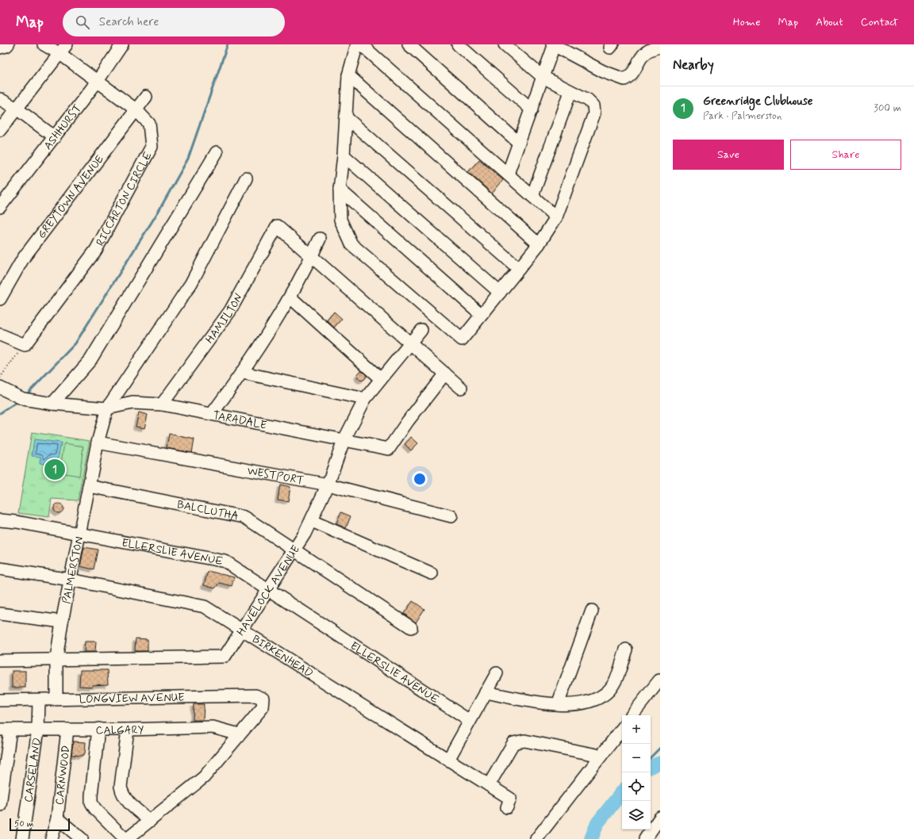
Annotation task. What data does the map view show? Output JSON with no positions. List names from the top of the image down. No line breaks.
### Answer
{"streets":{"street":["ASHHURST","GREYTOWN AVENUE","RICCARTON CIRCLE","HAMILTON","TARADALE","WESTPORT","BALCLUTHA","ELLERSLIE AVENUE","PALMERSTON","HAVELOCK AVENUE","BIRKENHEAD","LONGVIEW AVENUE","CALGARY","CARSELAND","CARNWOOD"]},"crossings":[["ASHHURST","RICCARTON CIRCLE"],["GREYTOWN AVENUE","RICCARTON CIRCLE"],["HAMILTON","TARADALE"],["TARADALE","PALMERSTON"],["TARADALE","HAVELOCK AVENUE"],["WESTPORT","PALMERSTON"],["WESTPORT","HAVELOCK AVENUE"],["BALCLUTHA","PALMERSTON"],["BALCLUTHA","HAVELOCK AVENUE"],["ELLERSLIE AVENUE","PALMERSTON"],["ELLERSLIE AVENUE","HAVELOCK AVENUE"],["PALMERSTON","HAVELOCK AVENUE"],["PALMERSTON","BIRKENHEAD"],["PALMERSTON","LONGVIEW AVENUE"],["HAVELOCK AVENUE","BIRKENHEAD"],["LONGVIEW AVENUE","CALGARY"],["LONGVIEW AVENUE","CARSELAND"],["CALGARY","CARSELAND"],["CALGARY","CARNWOOD"]],"scale_bar":"50 m","page":{"header":"Map","search":"Search here","nav":["Home","Map","About","Contact"],"heading":"Nearby","list":[{"mark":"1","name":"Greenridge Clubhouse","note":"Park · Palmerston","value":"300 m"}],"buttons":["Save","Share"],"pins":"1","map_buttons":["+","−"],"scale":"50 m"}}
